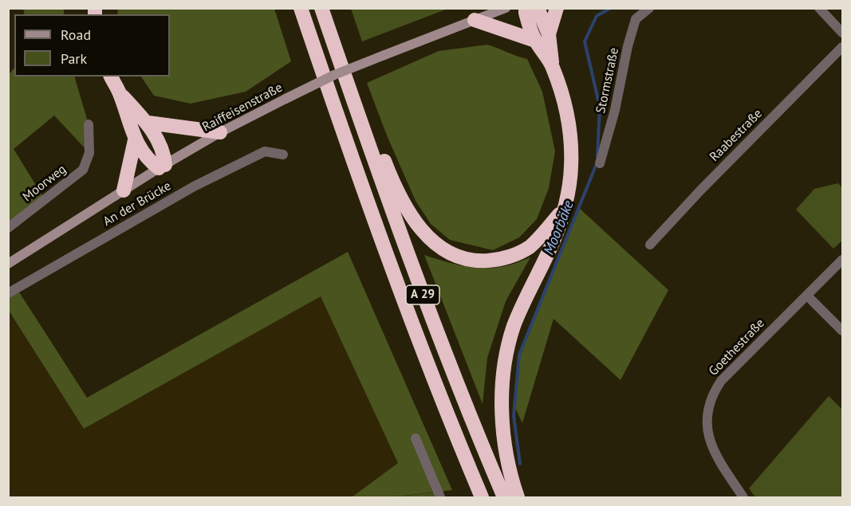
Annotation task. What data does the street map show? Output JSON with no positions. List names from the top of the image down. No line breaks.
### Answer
{"streets":{"highway":["A 29"],"main road":["Raiffeisenstraße"],"street":["Stormstraße","Raabestraße","Moorweg","An der Brücke","Goethestraße"]},"water":["Moorbäke"],"legend":["Road","Park"]}
